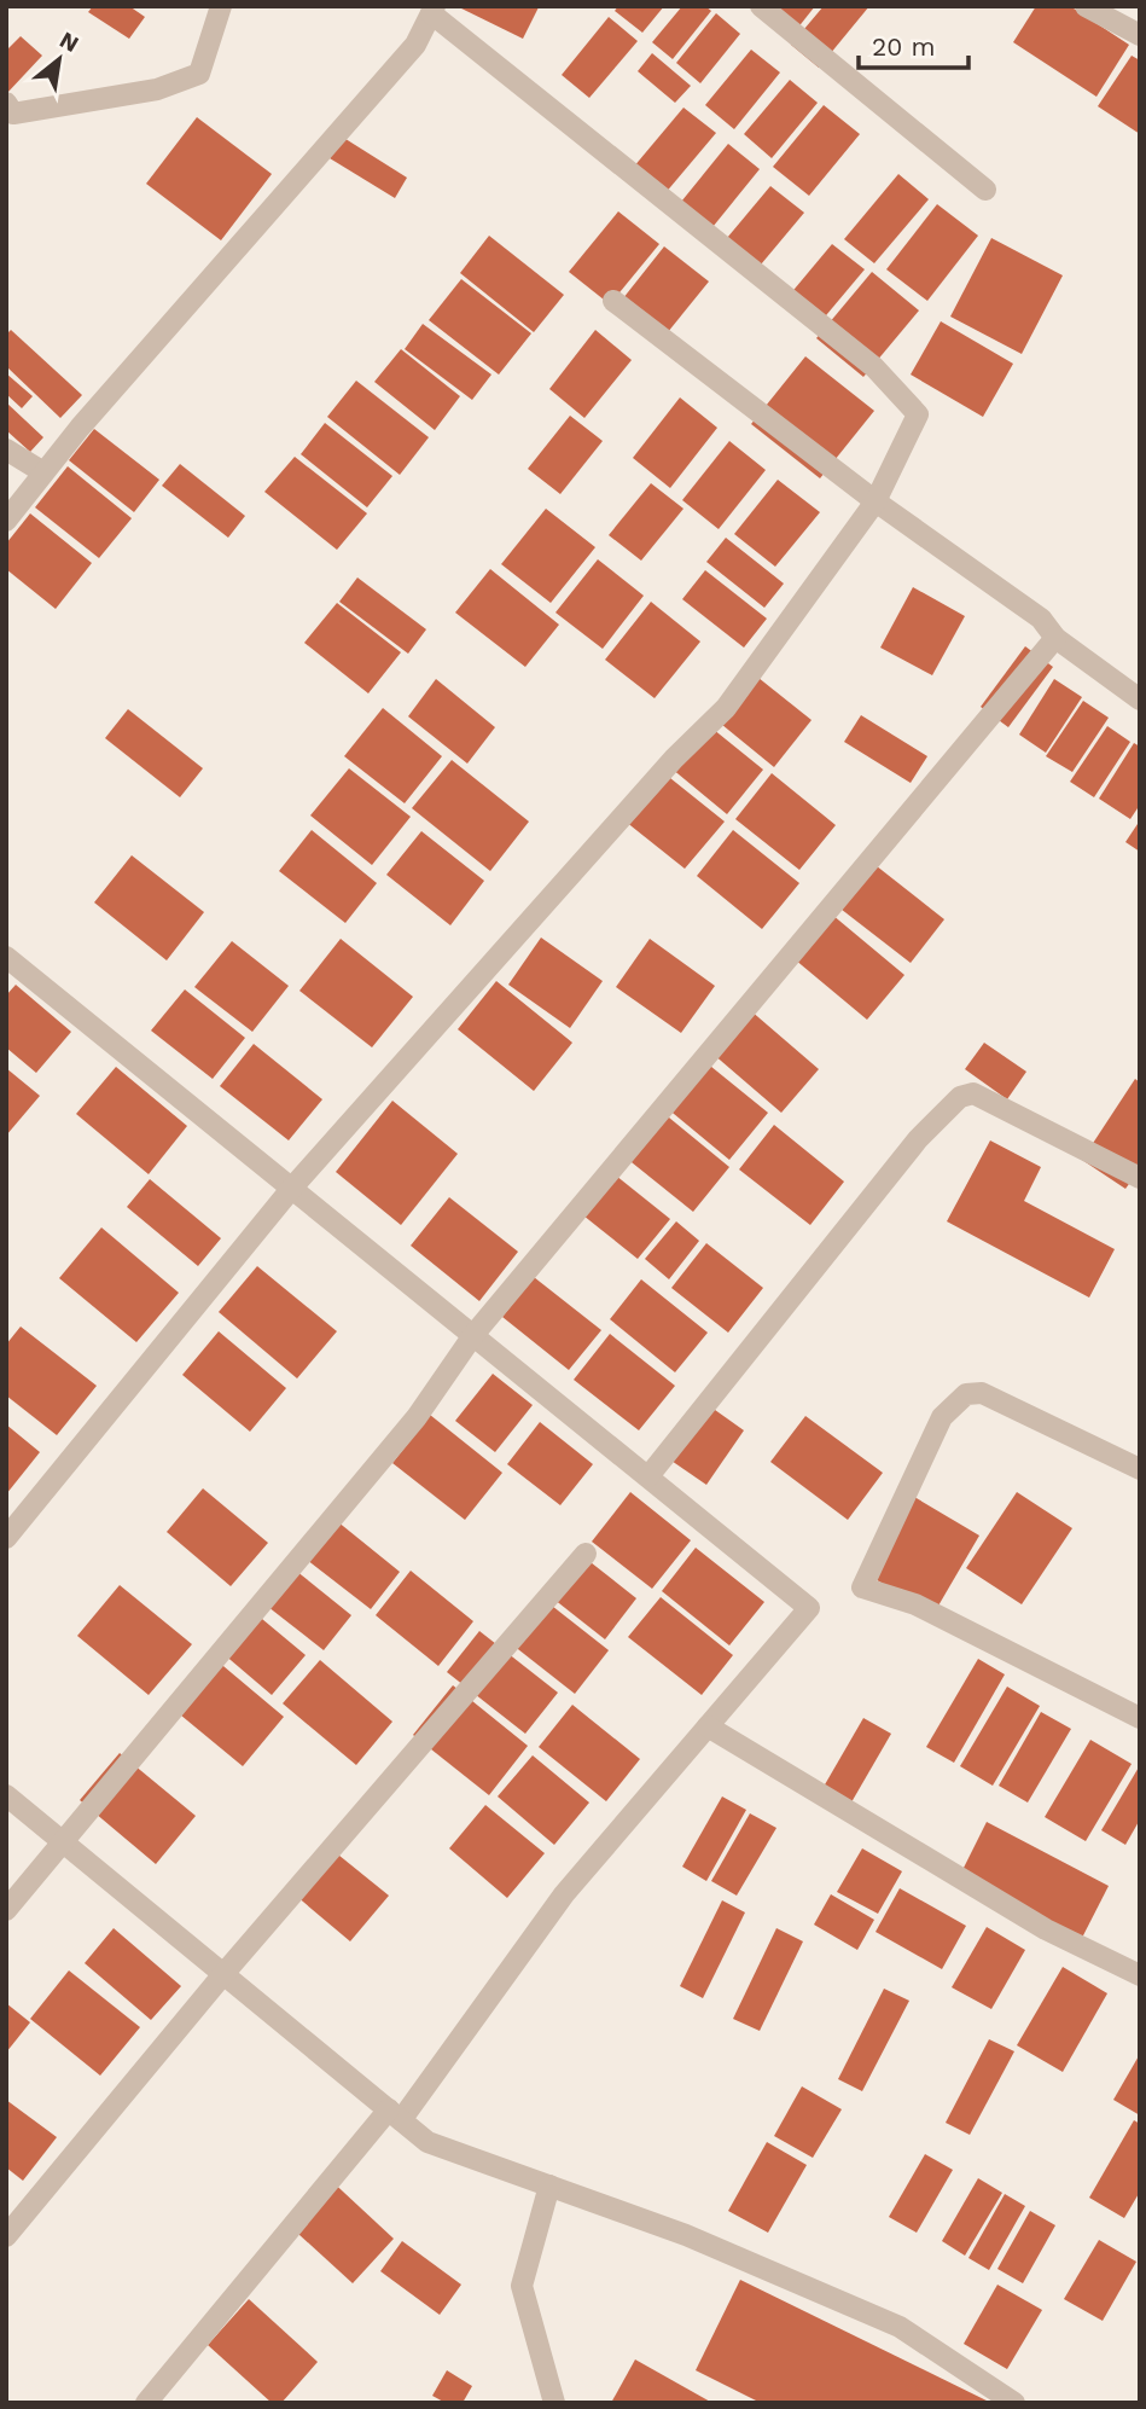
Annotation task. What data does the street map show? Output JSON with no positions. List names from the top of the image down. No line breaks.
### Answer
{"scale_bar":"20 m","north":"top right"}
